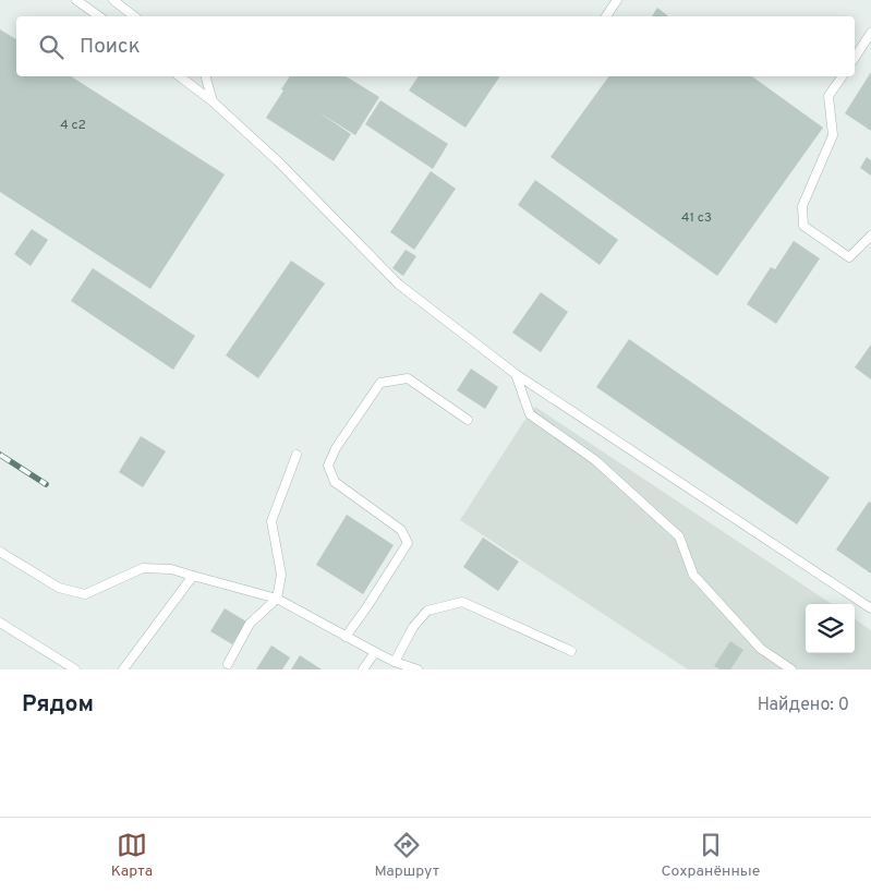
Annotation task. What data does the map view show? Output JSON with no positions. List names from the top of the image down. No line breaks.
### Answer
{"house_numbers":["4 с2","41 с3"],"page":{"search":"Поиск","heading":["Рядом","Найдено: 0"],"nav":["Карта","Маршрут","Сохранённые"]}}
